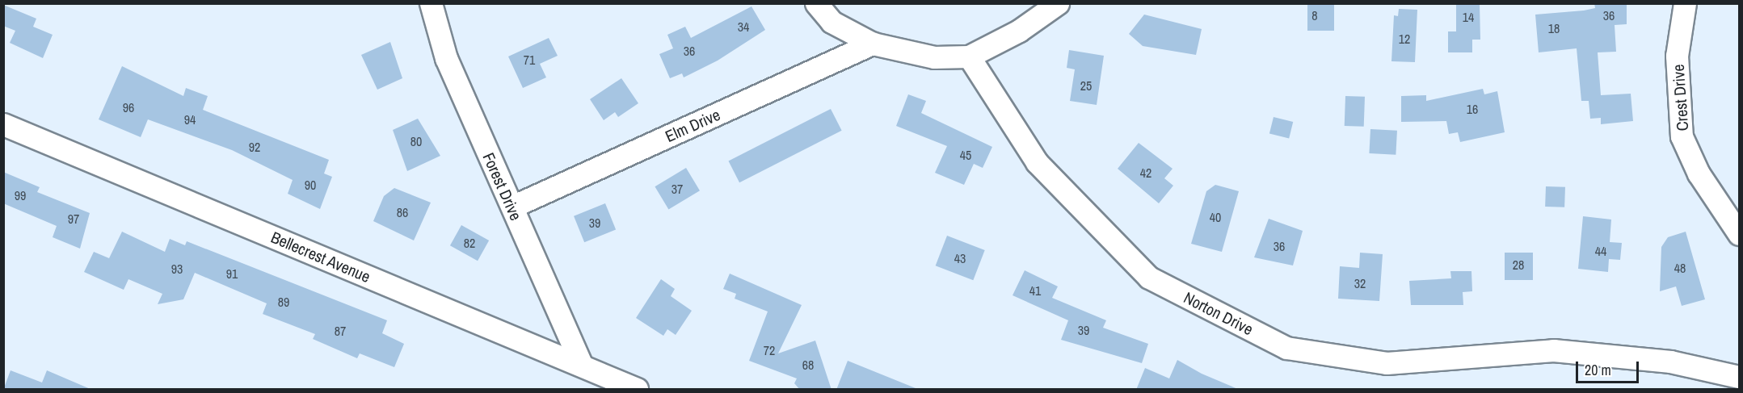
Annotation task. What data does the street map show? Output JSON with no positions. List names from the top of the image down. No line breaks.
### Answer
{"streets":{"street":["Crest Drive","Elm Drive","Forest Drive","Bellecrest Avenue","Norton Drive"]},"crossings":[["Elm Drive","Forest Drive"],["Forest Drive","Bellecrest Avenue"]],"house_numbers":["8","36","14","34","18","12","36","71","25","96","16","94","80","92","45","42","90","37","99","86","40","97","39","82","36","44","43","28","48","93","91","32","41","89","39","87","72","68"],"scale_bar":"20 m"}
